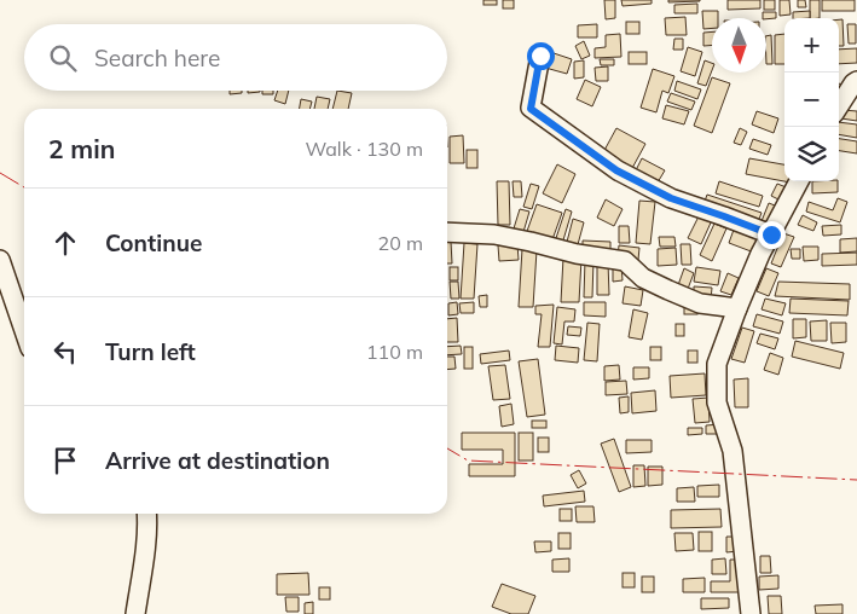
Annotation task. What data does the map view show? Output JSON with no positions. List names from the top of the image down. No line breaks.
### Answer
{"north":"bottom","page":{"map_buttons":["+","−"],"search":"Search here","heading":["2 min","Walk · 130 m"],"list":[["Continue","20 m"],["Turn left","110 m"],"Arrive at destination"]}}
